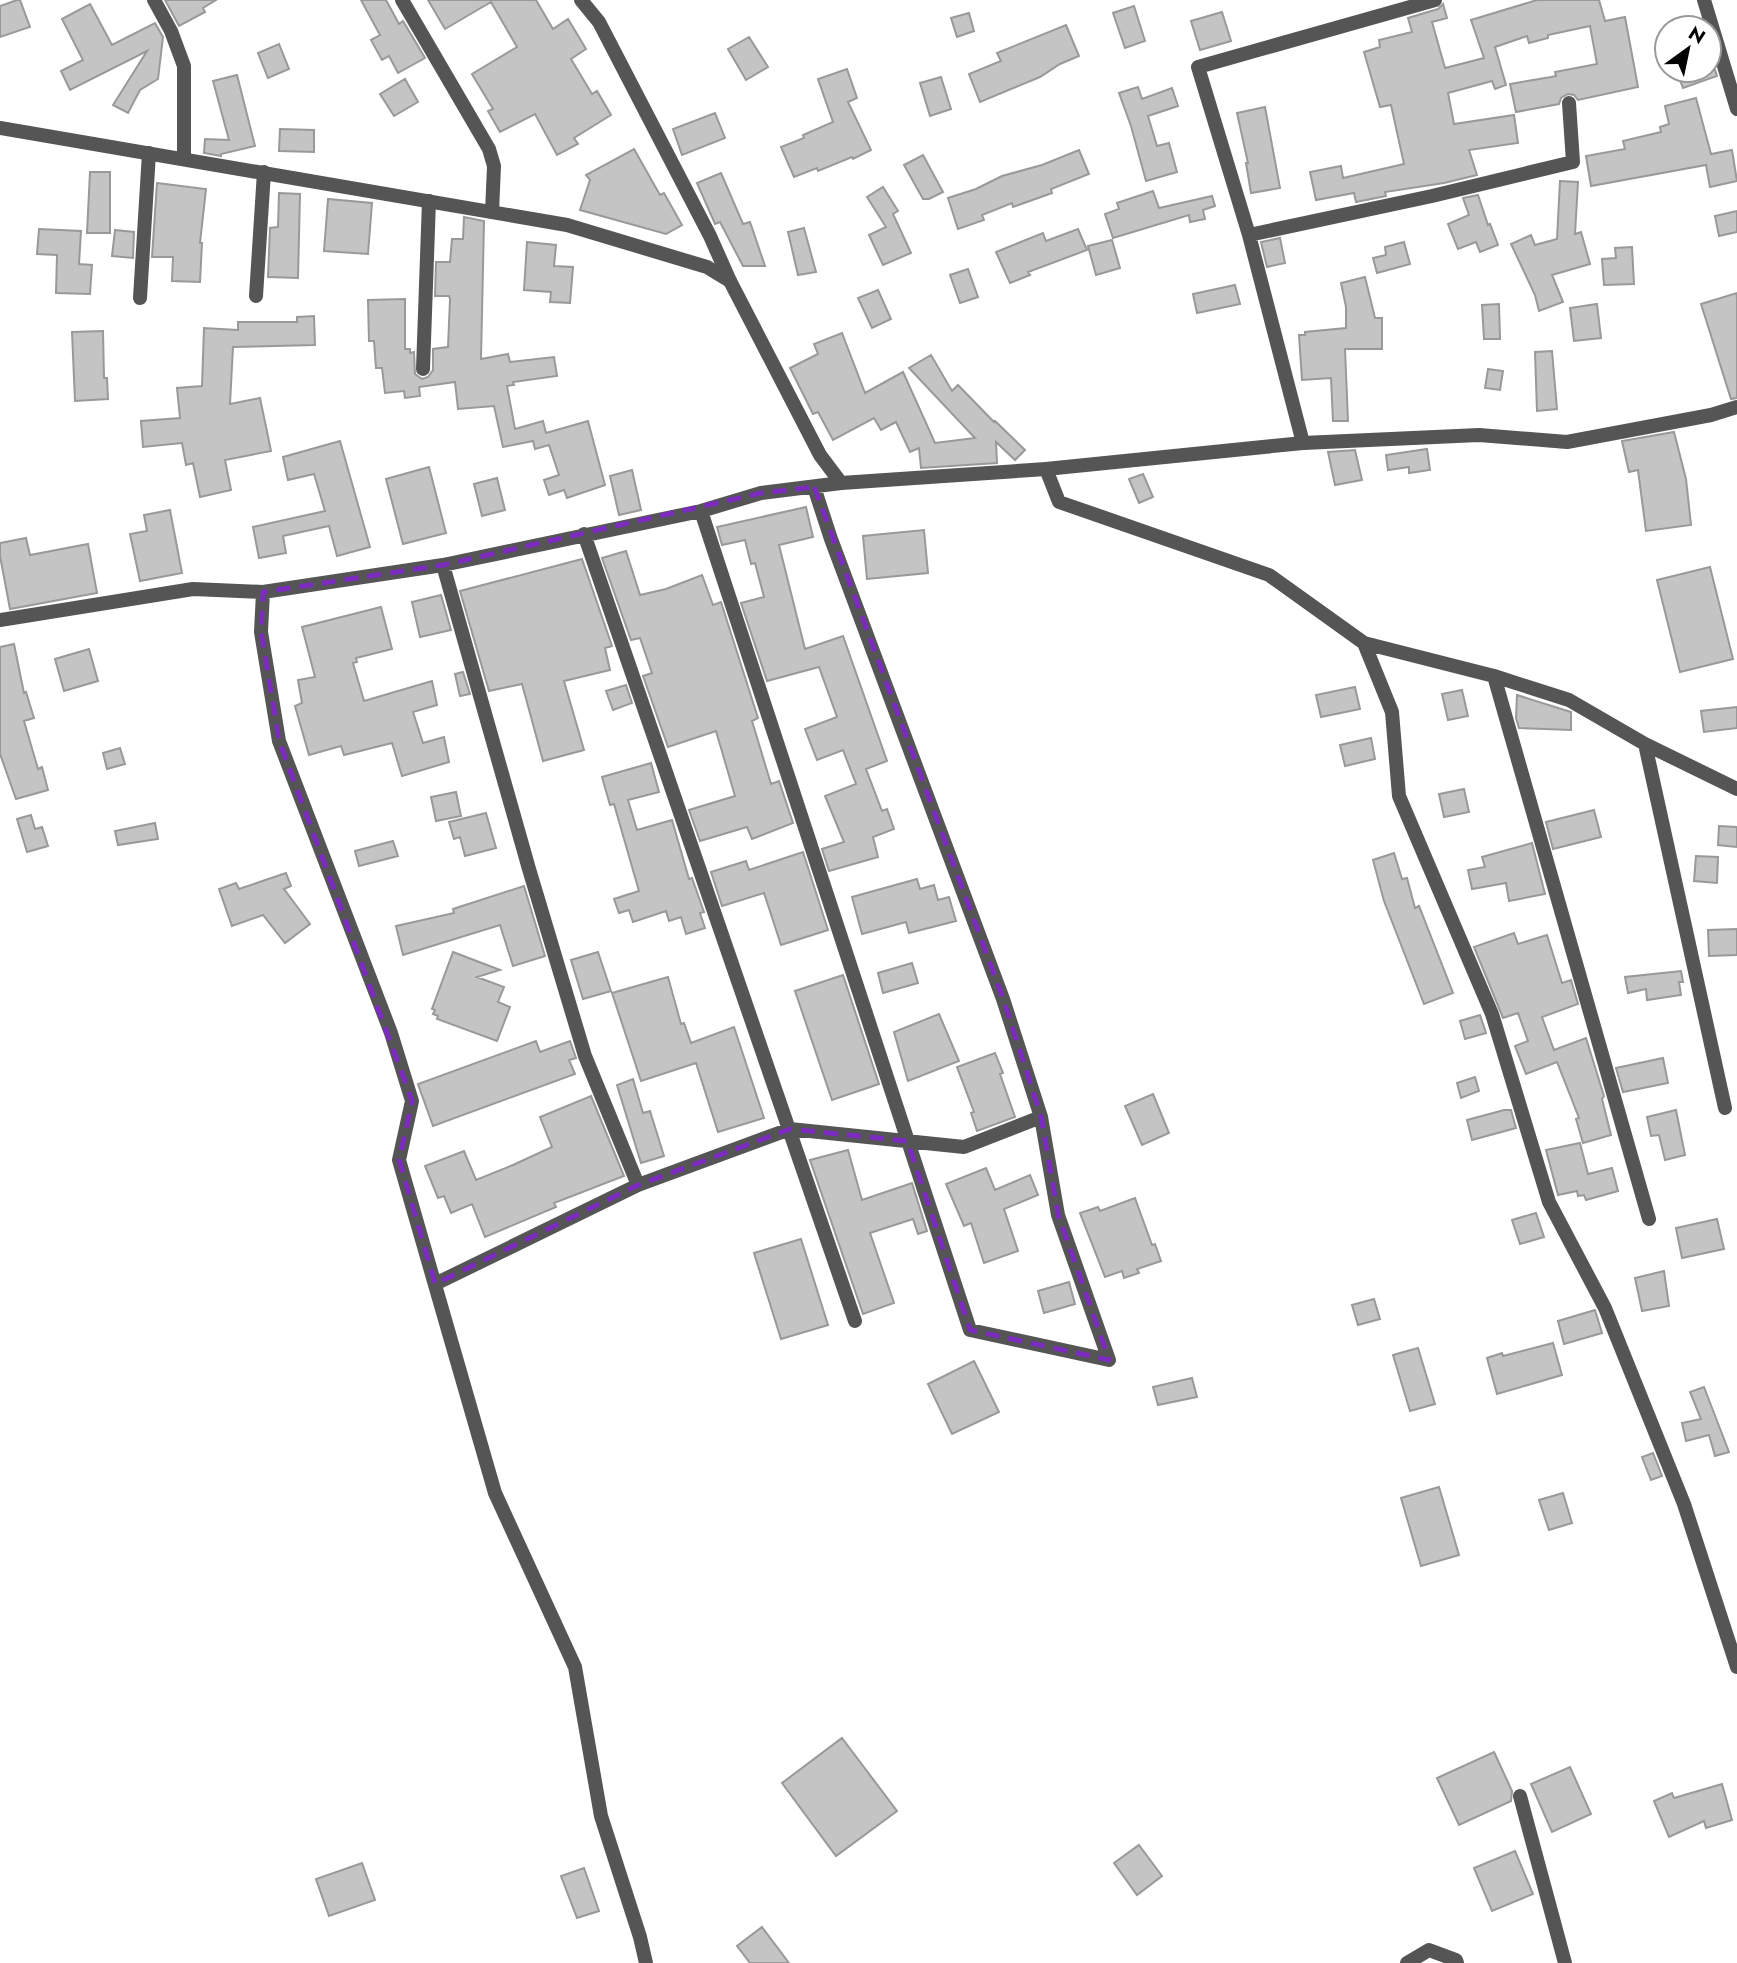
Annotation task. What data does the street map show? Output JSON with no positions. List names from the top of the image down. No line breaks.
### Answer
{"north":"top right"}
